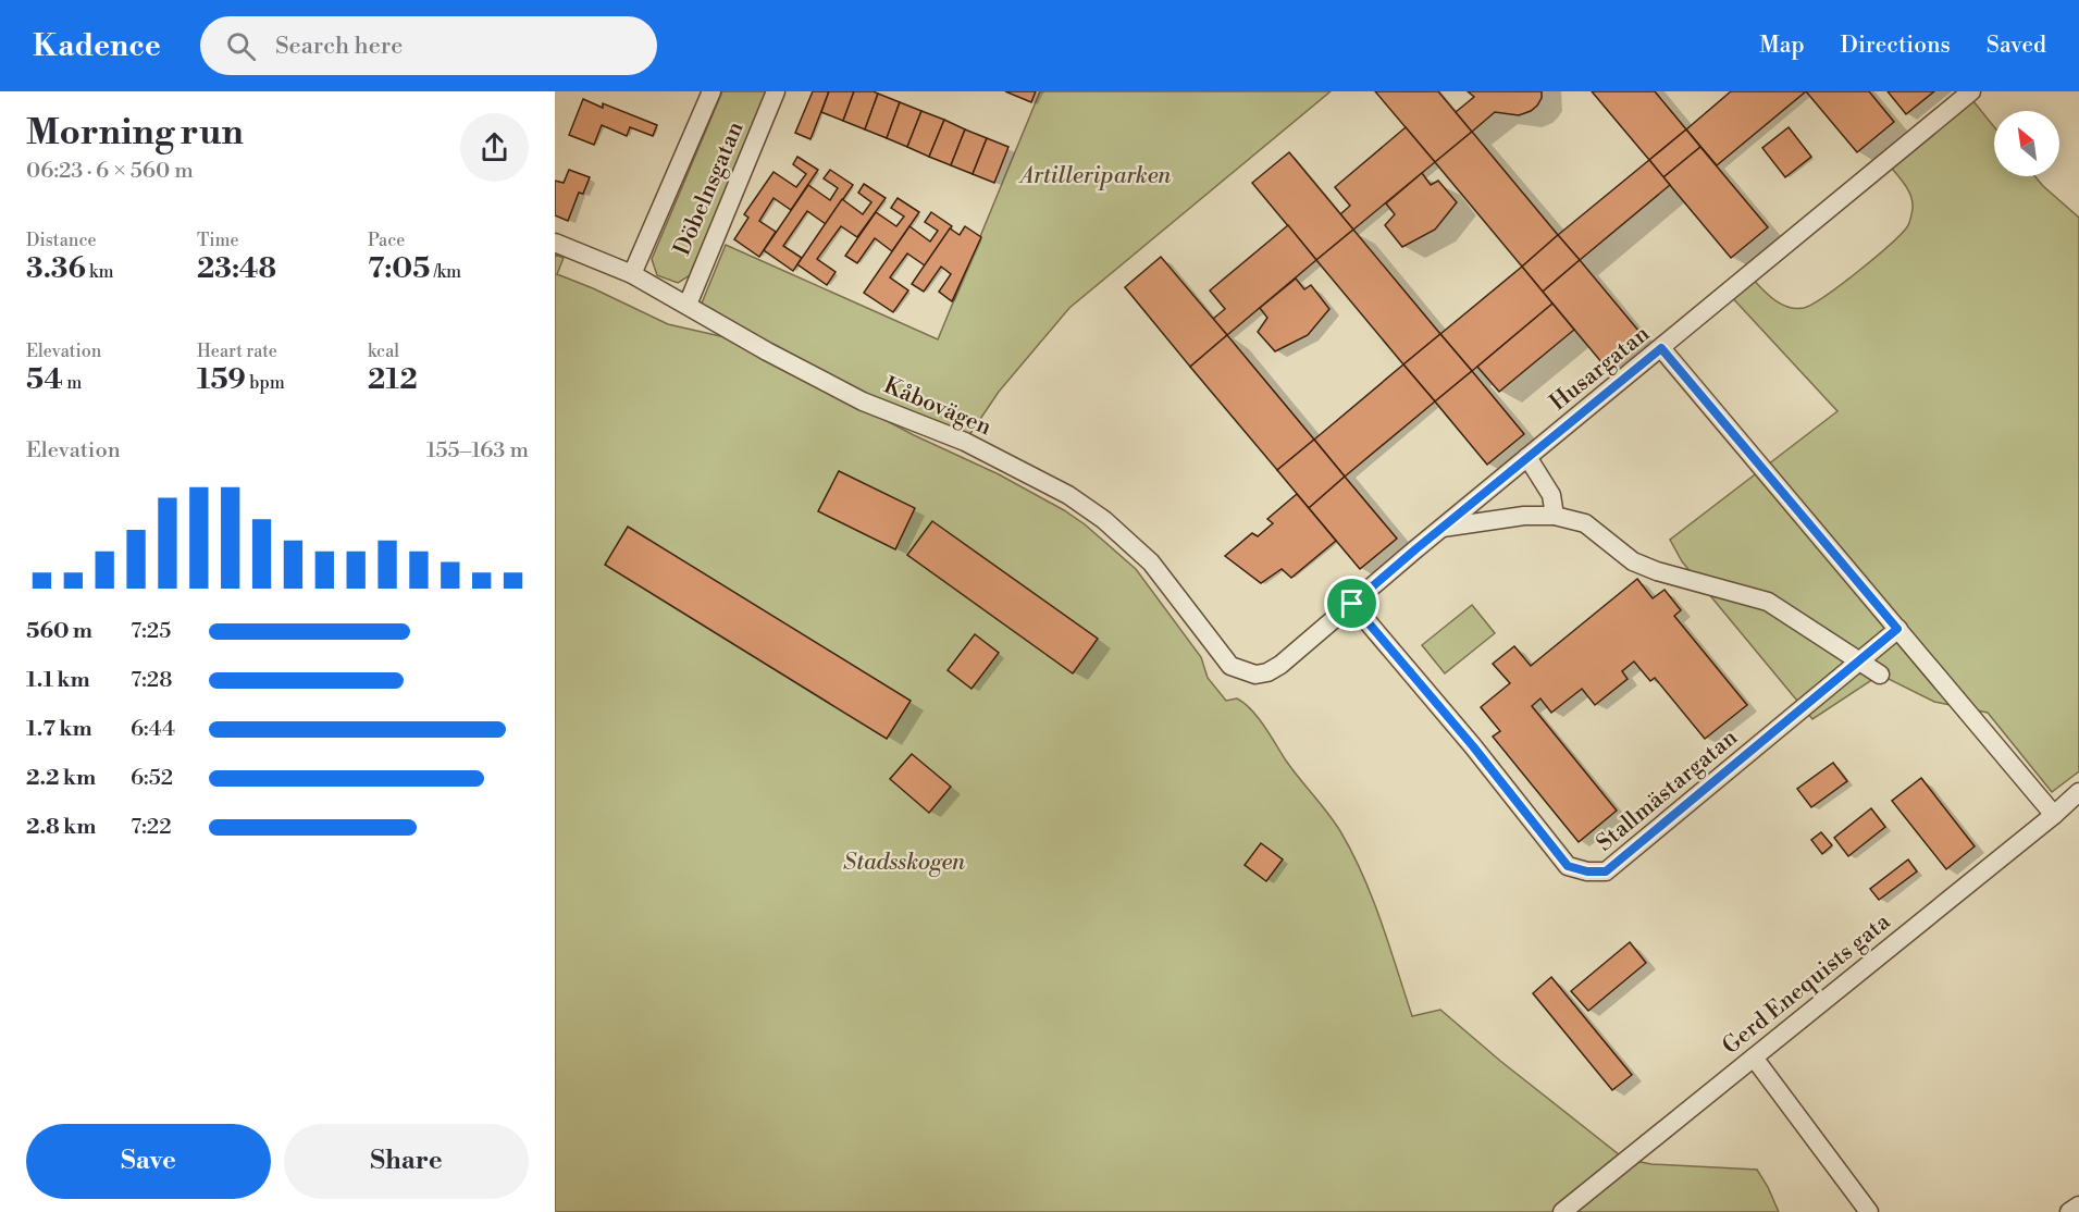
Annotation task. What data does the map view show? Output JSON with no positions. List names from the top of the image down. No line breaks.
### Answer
{"streets":{"street":["Döbelnsgatan","Husargatan","Kåbovägen","Stallmästargatan","Gerd Enequists gata"]},"crossings":[["Döbelnsgatan","Kåbovägen"],["Husargatan","Kåbovägen"],["Husargatan","Stallmästargatan"]],"parks":["Artilleriparken","Stadsskogen"],"north":"top left","page":{"header":"Kadence","search":"Search here","nav":["Map","Directions","Saved"],"heading":["Morning run","06:23 · 6 × 560 m"],"stats":[["Distance","3.36 km"],["Time","23:48"],["Pace","7:05 /km"],["Elevation","54 m"],["Heart rate","159 bpm"],["kcal","212"]],"chart":["Elevation","155–163 m"],"list":[{"name":"560 m","note":"7:25"},{"name":"1.1 km","note":"7:28"},{"name":"1.7 km","note":"6:44"},{"name":"2.2 km","note":"6:52"},{"name":"2.8 km","note":"7:22"}],"buttons":["Save","Share"]}}
